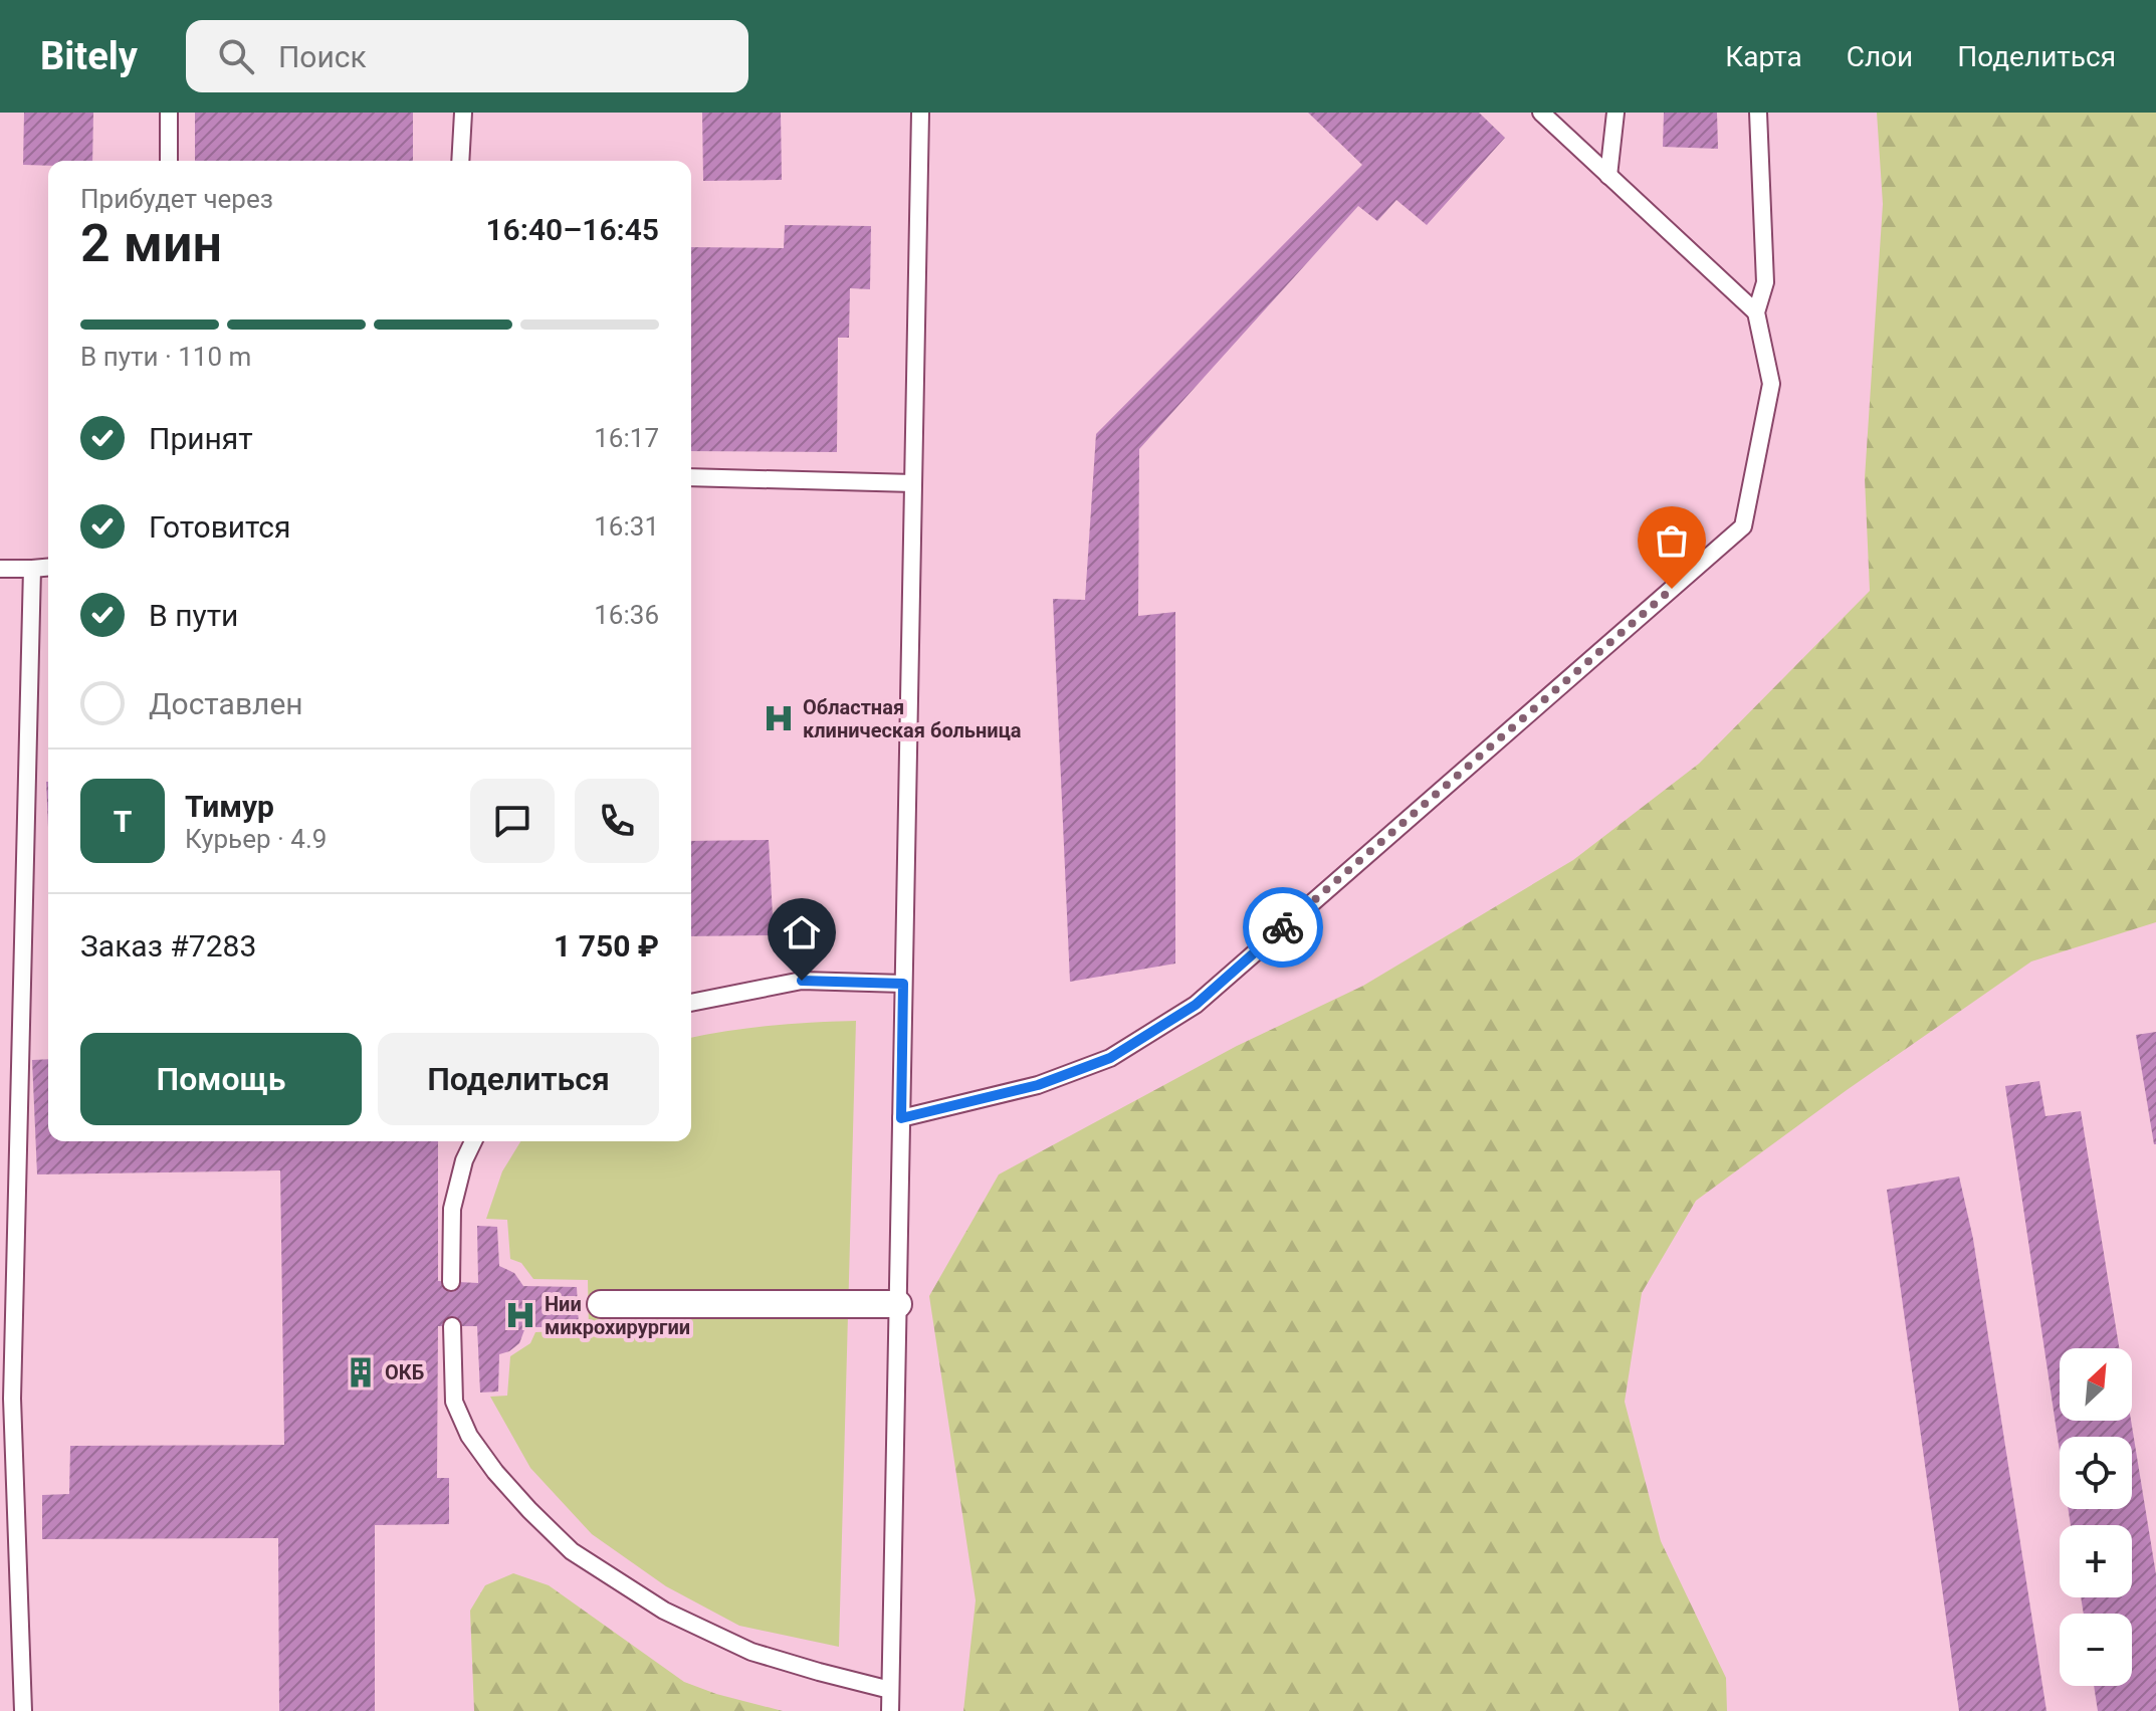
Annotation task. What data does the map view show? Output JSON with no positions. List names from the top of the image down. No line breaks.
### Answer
{"places":{"hospital":["Областная клиническая больница","Нии микрохирургии"],"building":["ОКБ"]},"north":"top right","page":{"header":"Bitely","search":"Поиск","nav":["Карта","Слои","Поделиться"],"heading":["2 мин","Прибудет через","16:40–16:45"],"panel":["Тимур","Курьер · 4.9","Заказ #7283","1 750 ₽"],"bar":"В пути · 110 m","list":[["Принят","16:17"],["Готовится","16:31"],["В пути","16:36"],"Доставлен"],"round":"Т","buttons":["Помощь","Поделиться"],"map_buttons":["+","−"]}}
